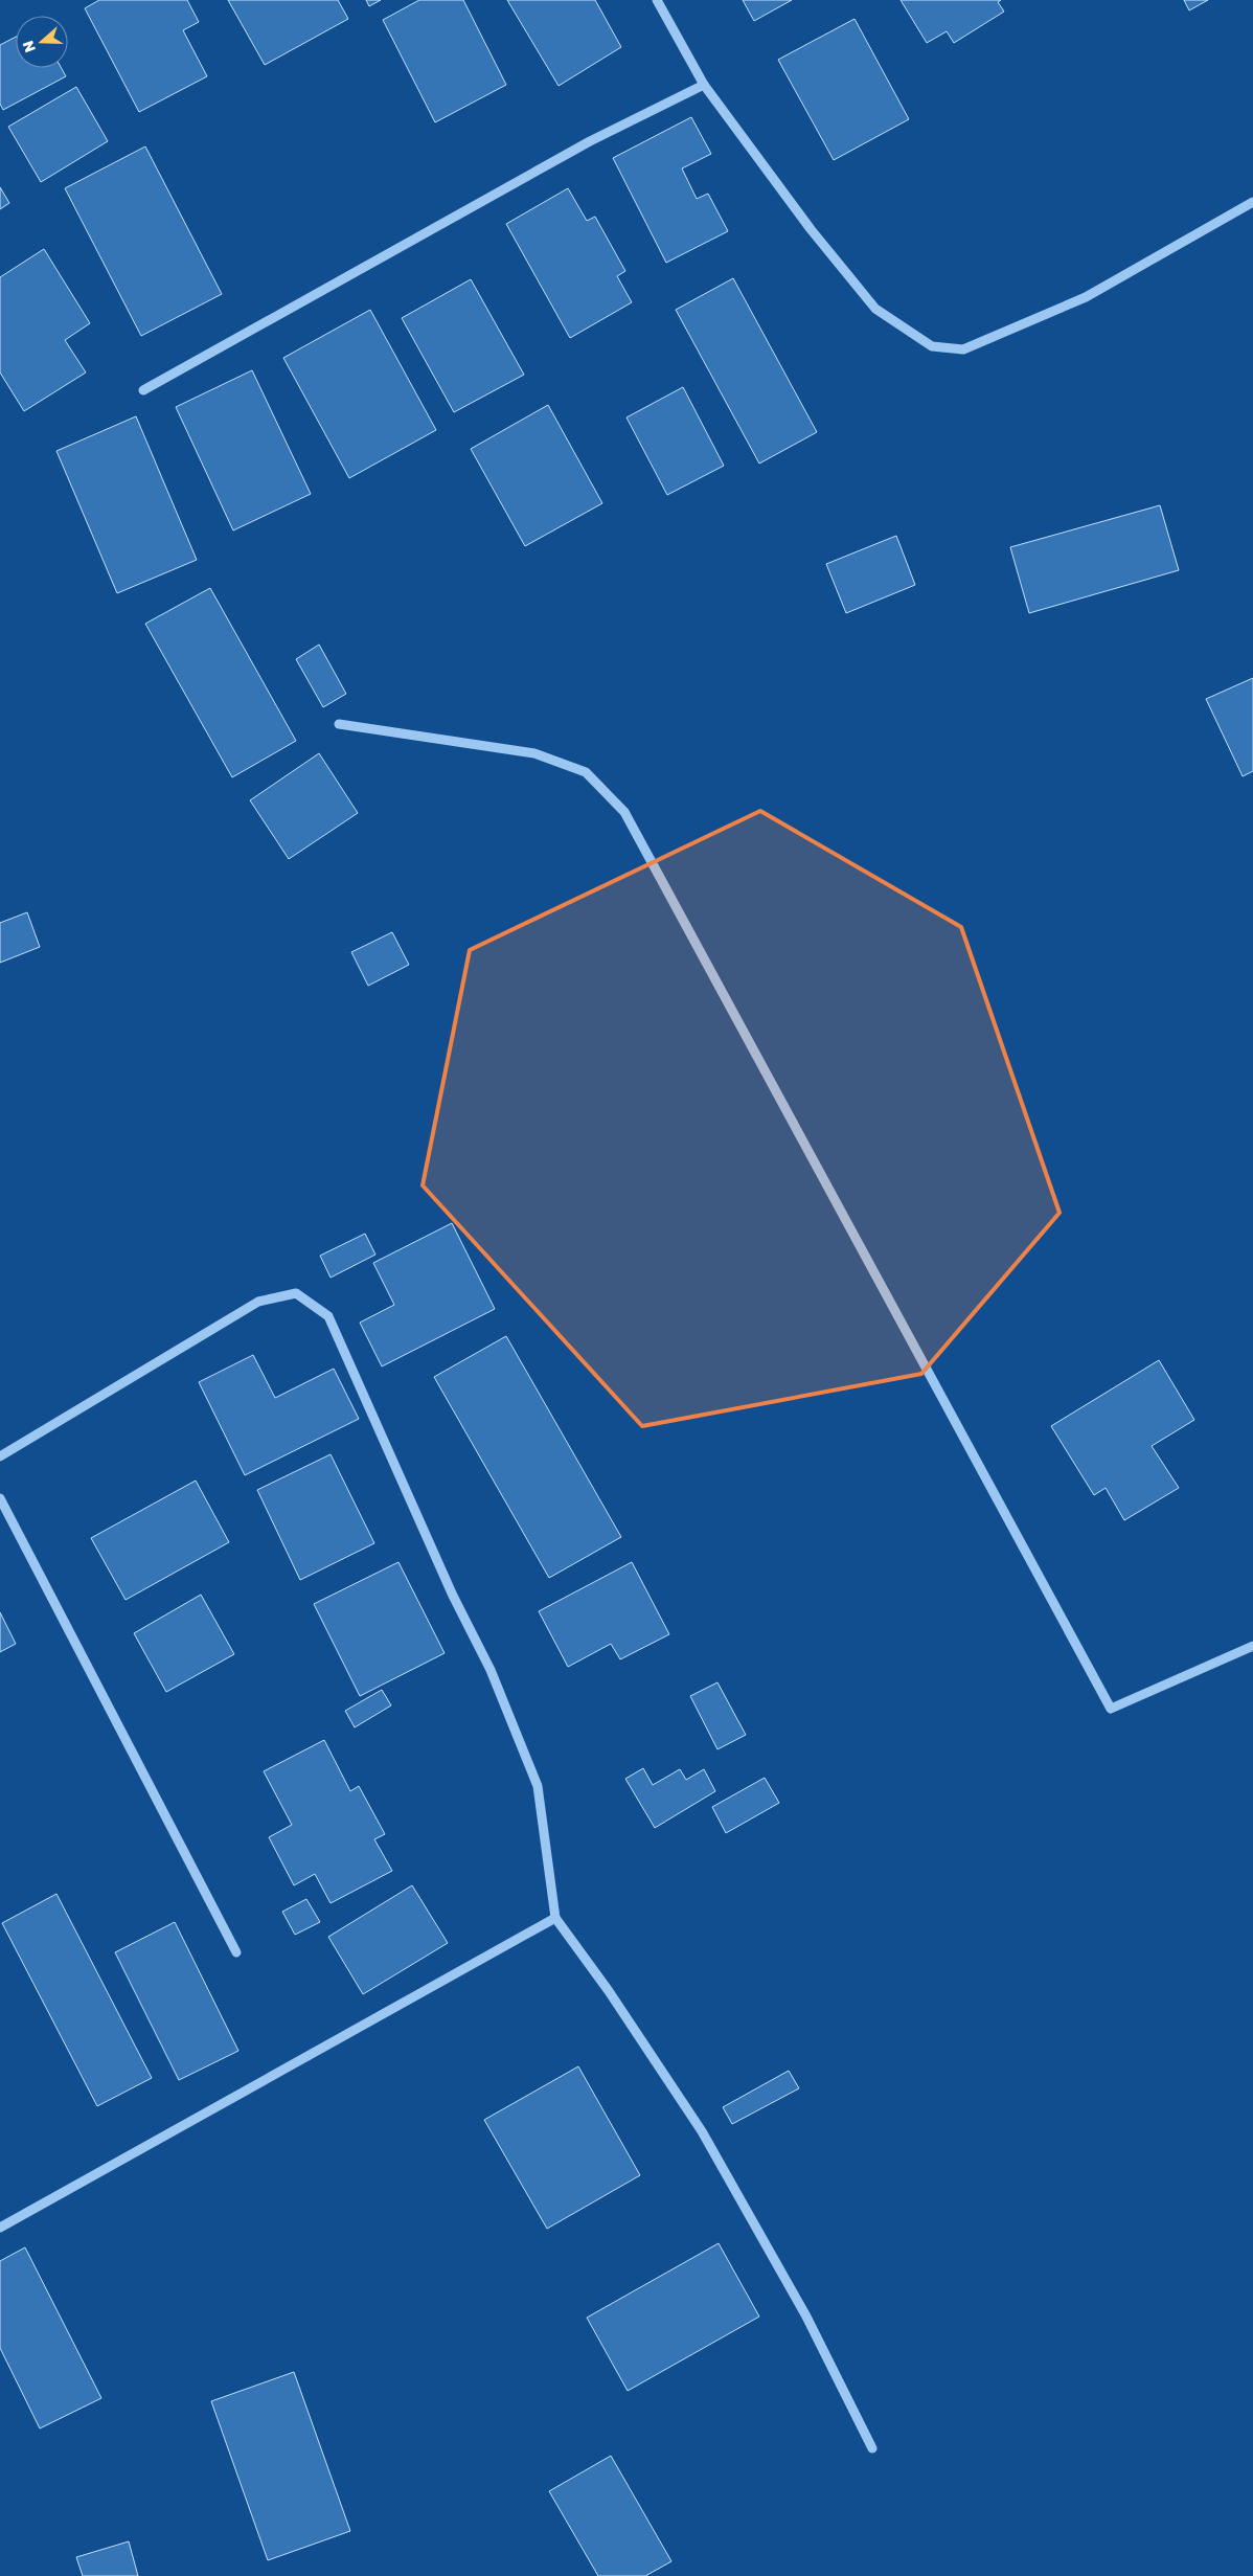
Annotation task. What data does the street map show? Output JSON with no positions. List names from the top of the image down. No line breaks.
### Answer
{"north":"left"}
